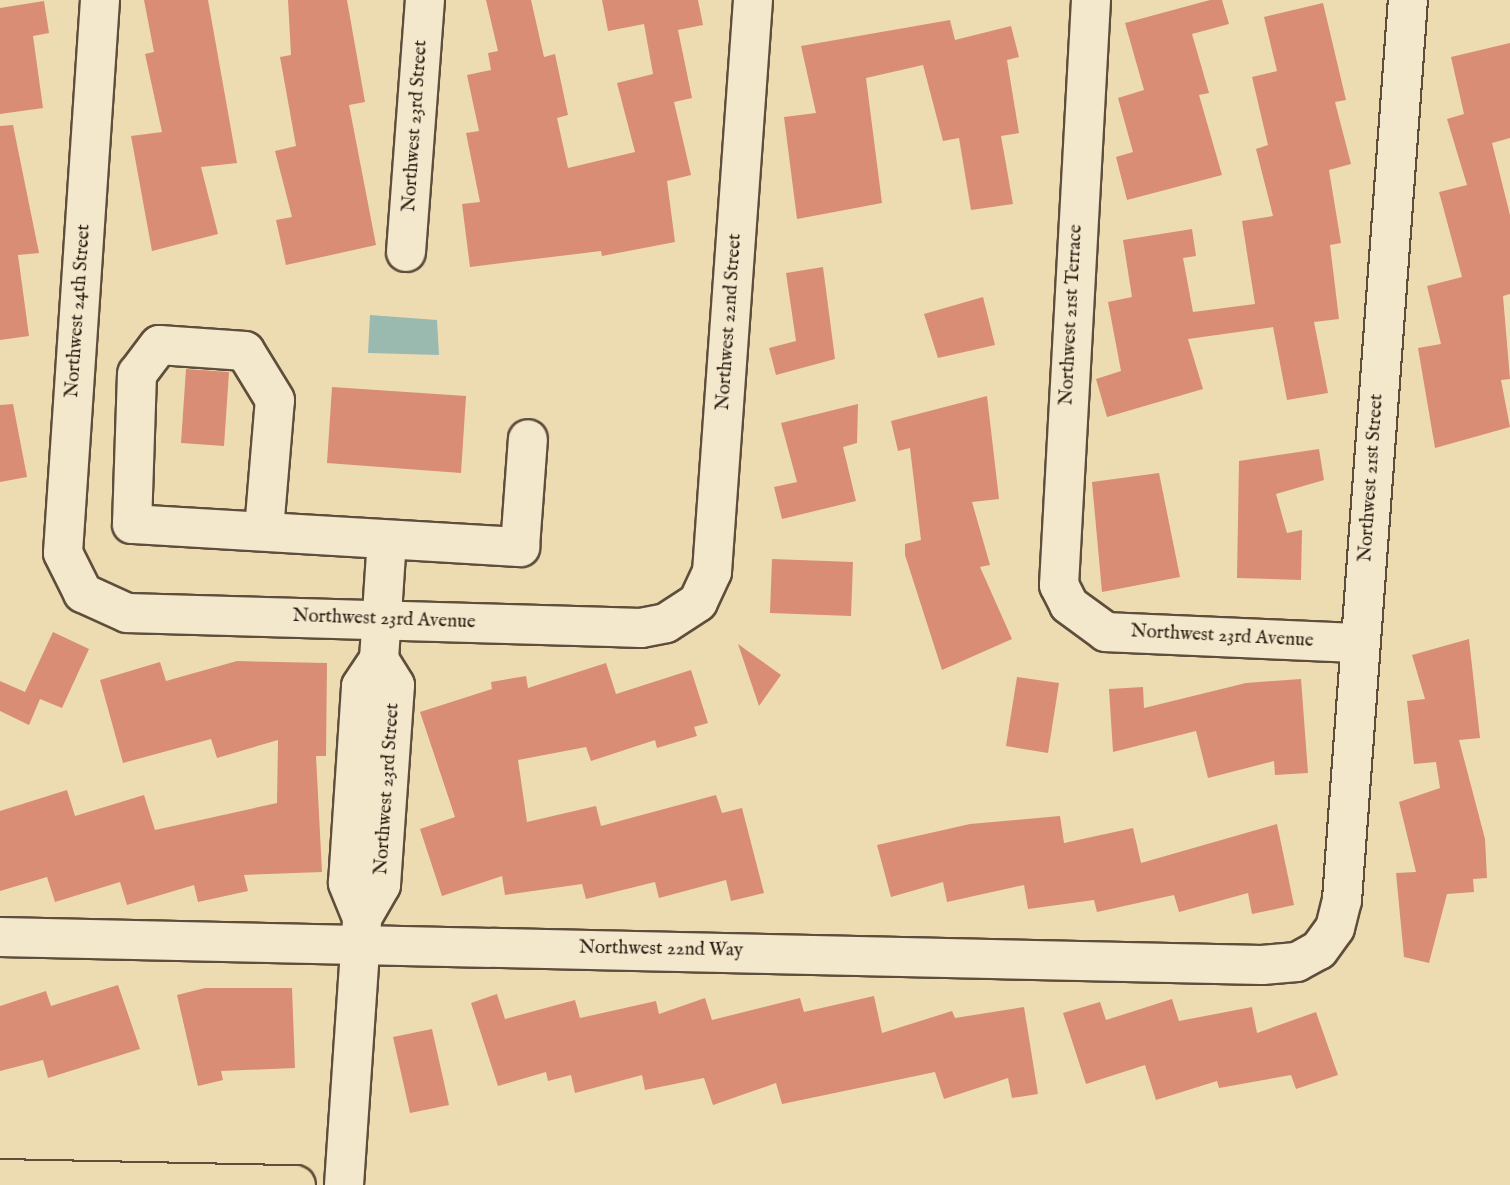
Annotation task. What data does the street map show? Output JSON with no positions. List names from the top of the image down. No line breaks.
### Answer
{"streets":{"street":["Northwest 23rd Street","Northwest 24th Street","Northwest 21st Terrace","Northwest 22nd Street","Northwest 21st Street","Northwest 23rd Avenue","Northwest 22nd Way"]},"crossings":[["Northwest 23rd Street","Northwest 23rd Avenue"],["Northwest 23rd Street","Northwest 22nd Way"],["Northwest 24th Street","Northwest 23rd Avenue"],["Northwest 21st Terrace","Northwest 23rd Avenue"],["Northwest 22nd Street","Northwest 23rd Avenue"],["Northwest 21st Street","Northwest 23rd Avenue"],["Northwest 21st Street","Northwest 22nd Way"]]}
